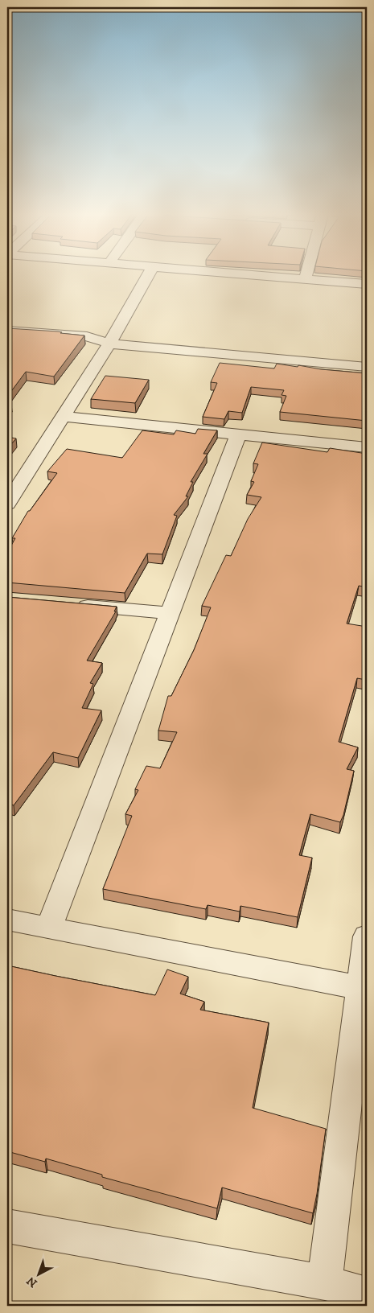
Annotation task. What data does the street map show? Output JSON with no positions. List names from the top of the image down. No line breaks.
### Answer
{"north":"bottom left"}
